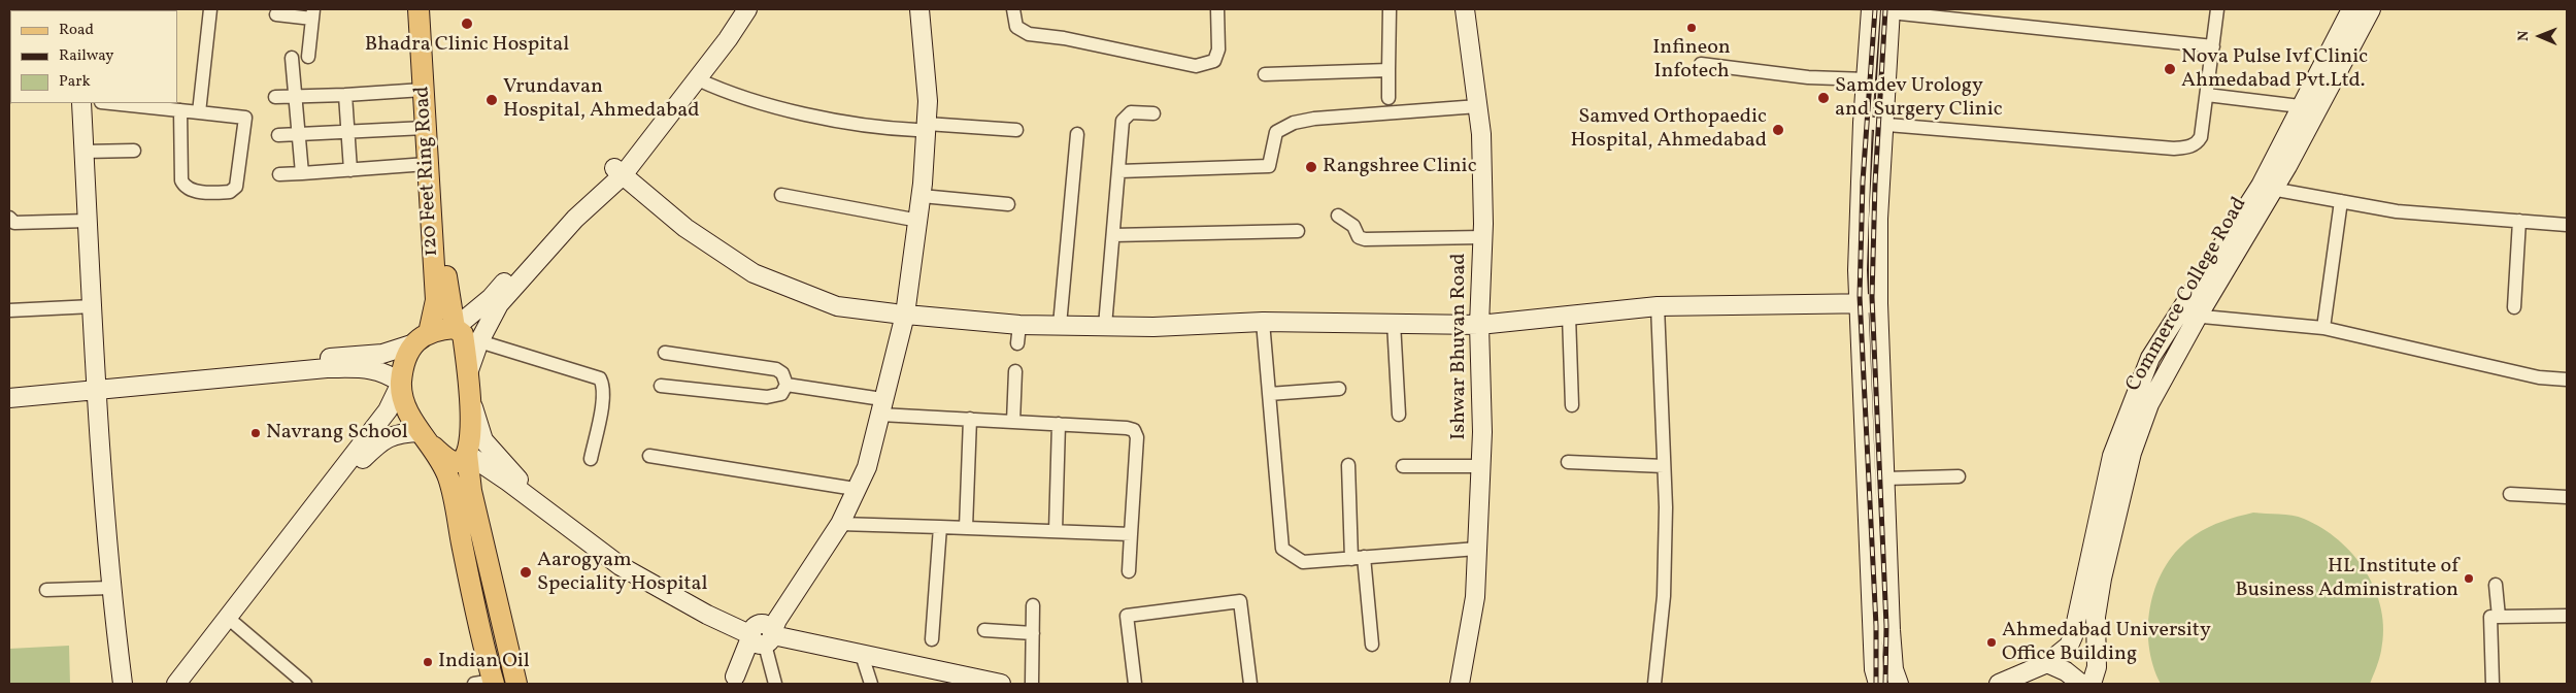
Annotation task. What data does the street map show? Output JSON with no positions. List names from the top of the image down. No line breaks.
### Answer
{"streets":{"main road":["120 Feet Ring Road"],"street":["Commerce College Road","Ishwar Bhuvan Road"]},"places":["Bhadra Clinic Hospital","Infineon Infotech","Nova Pulse Ivf Clinic Ahmedabad Pvt.Ltd.","Samdev Urology and Surgery Clinic","Vrundavan Hospital, Ahmedabad","Samved Orthopaedic Hospital, Ahmedabad","Rangshree Clinic","Navrang School","Aarogyam Speciality Hospital","HL Institute of Business Administration","Ahmedabad University Office Building","Indian Oil"],"legend":["Road","Railway","Park"],"north":"left"}
